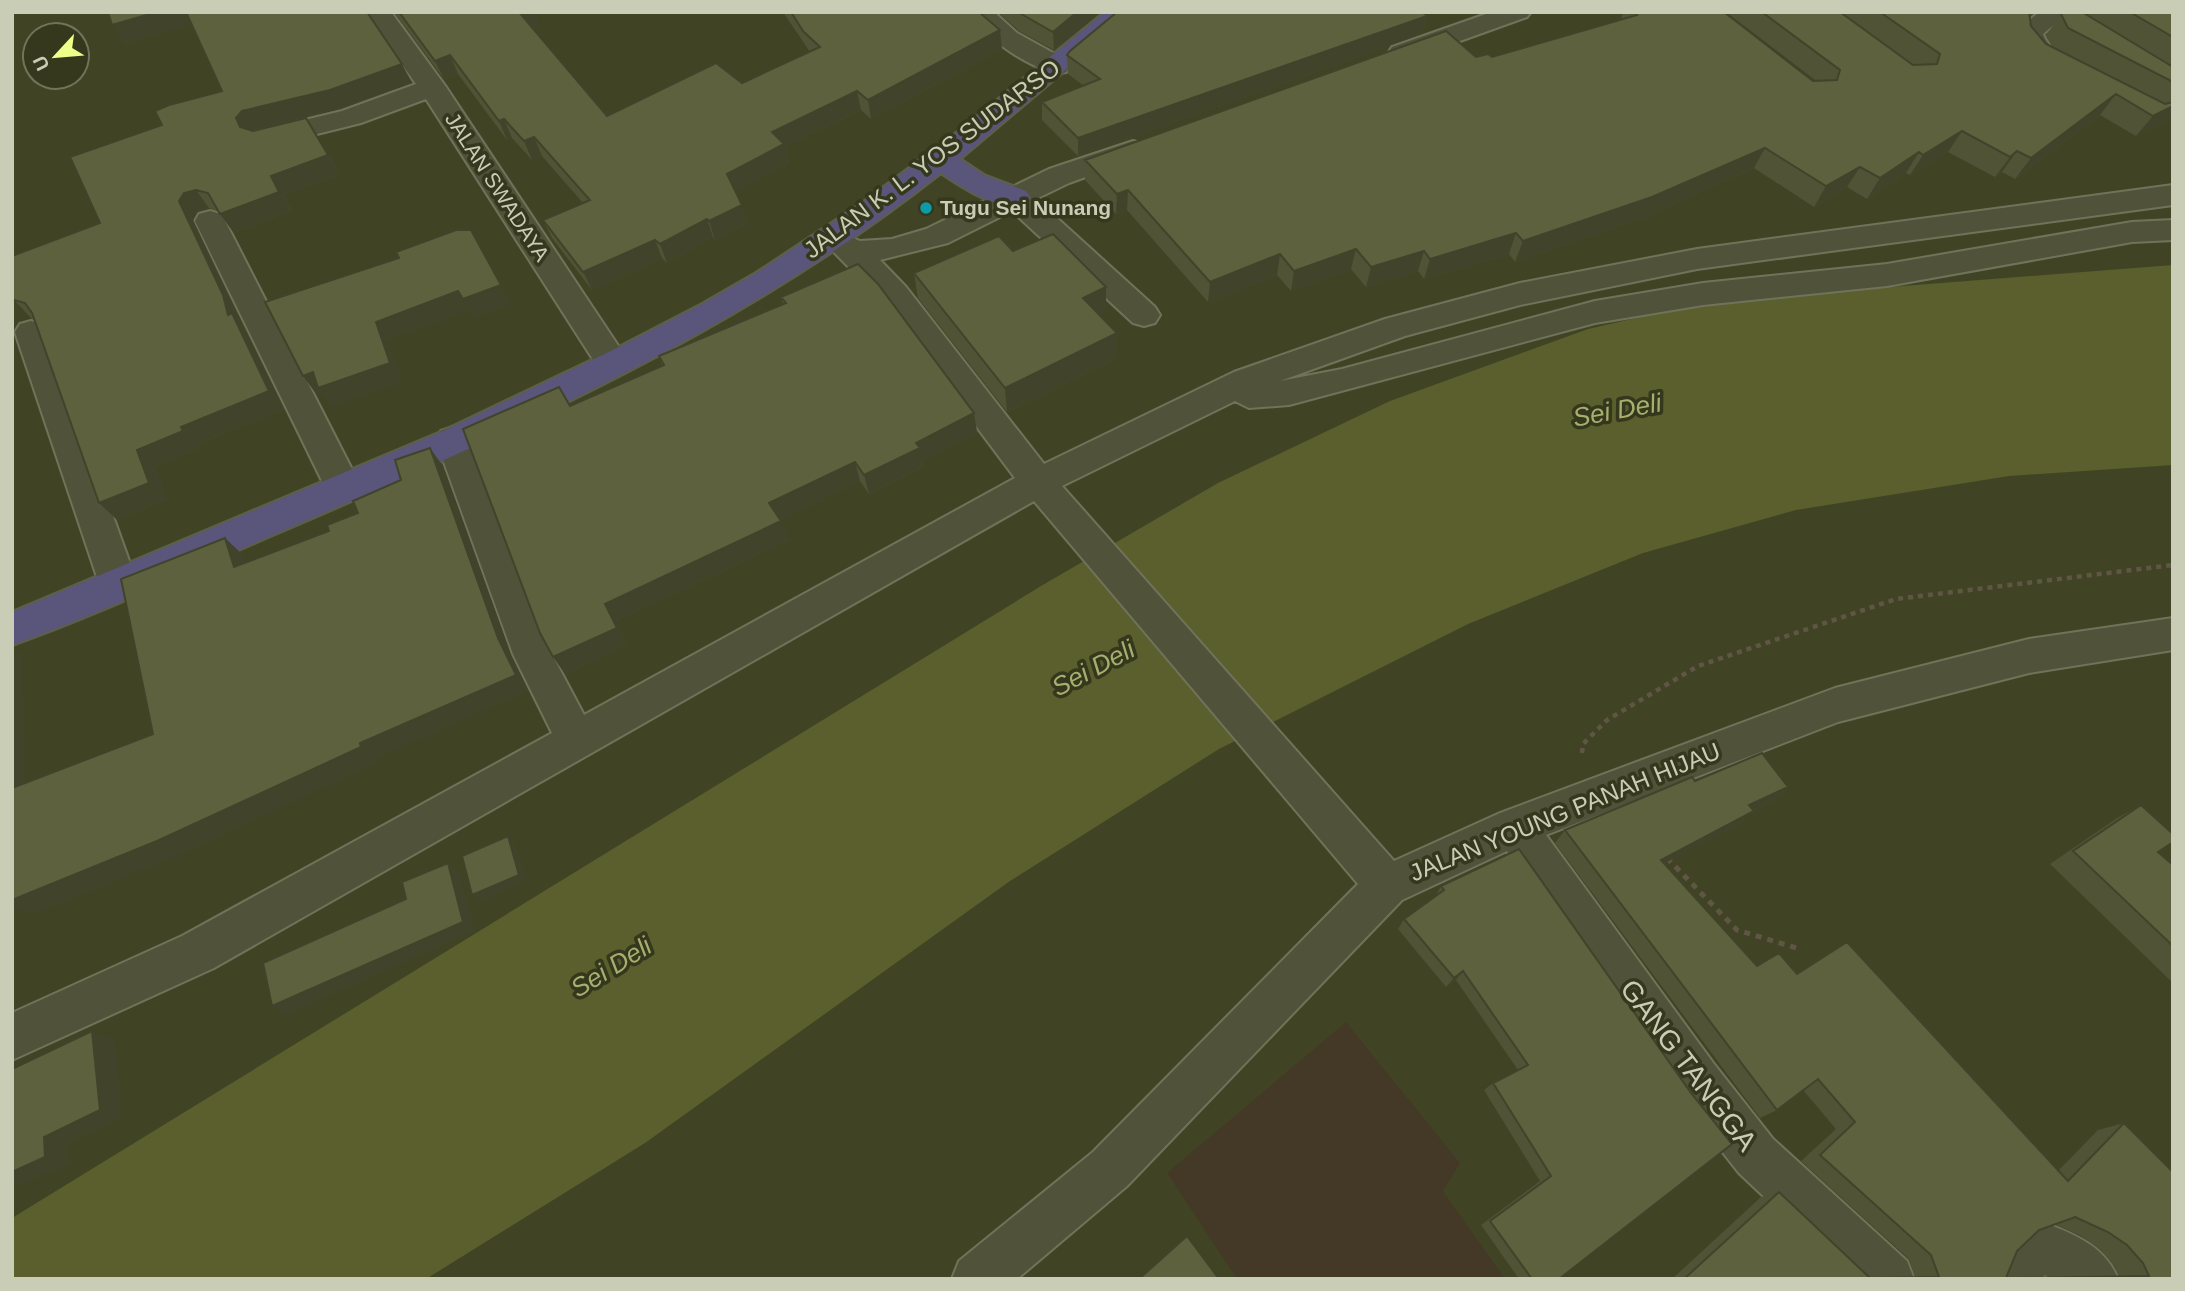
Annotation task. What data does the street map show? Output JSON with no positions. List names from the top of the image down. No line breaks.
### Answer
{"streets":{"highway":["JALAN K. L. YOS SUDARSO"],"street":["JALAN SWADAYA","JALAN YOUNG PANAH HIJAU","GANG TANGGA"]},"crossings":[["JALAN K. L. YOS SUDARSO","JALAN SWADAYA"],["JALAN YOUNG PANAH HIJAU","GANG TANGGA"]],"water":["Sei Deli"],"places":["Tugu Sei Nunang"],"north":"bottom left"}
